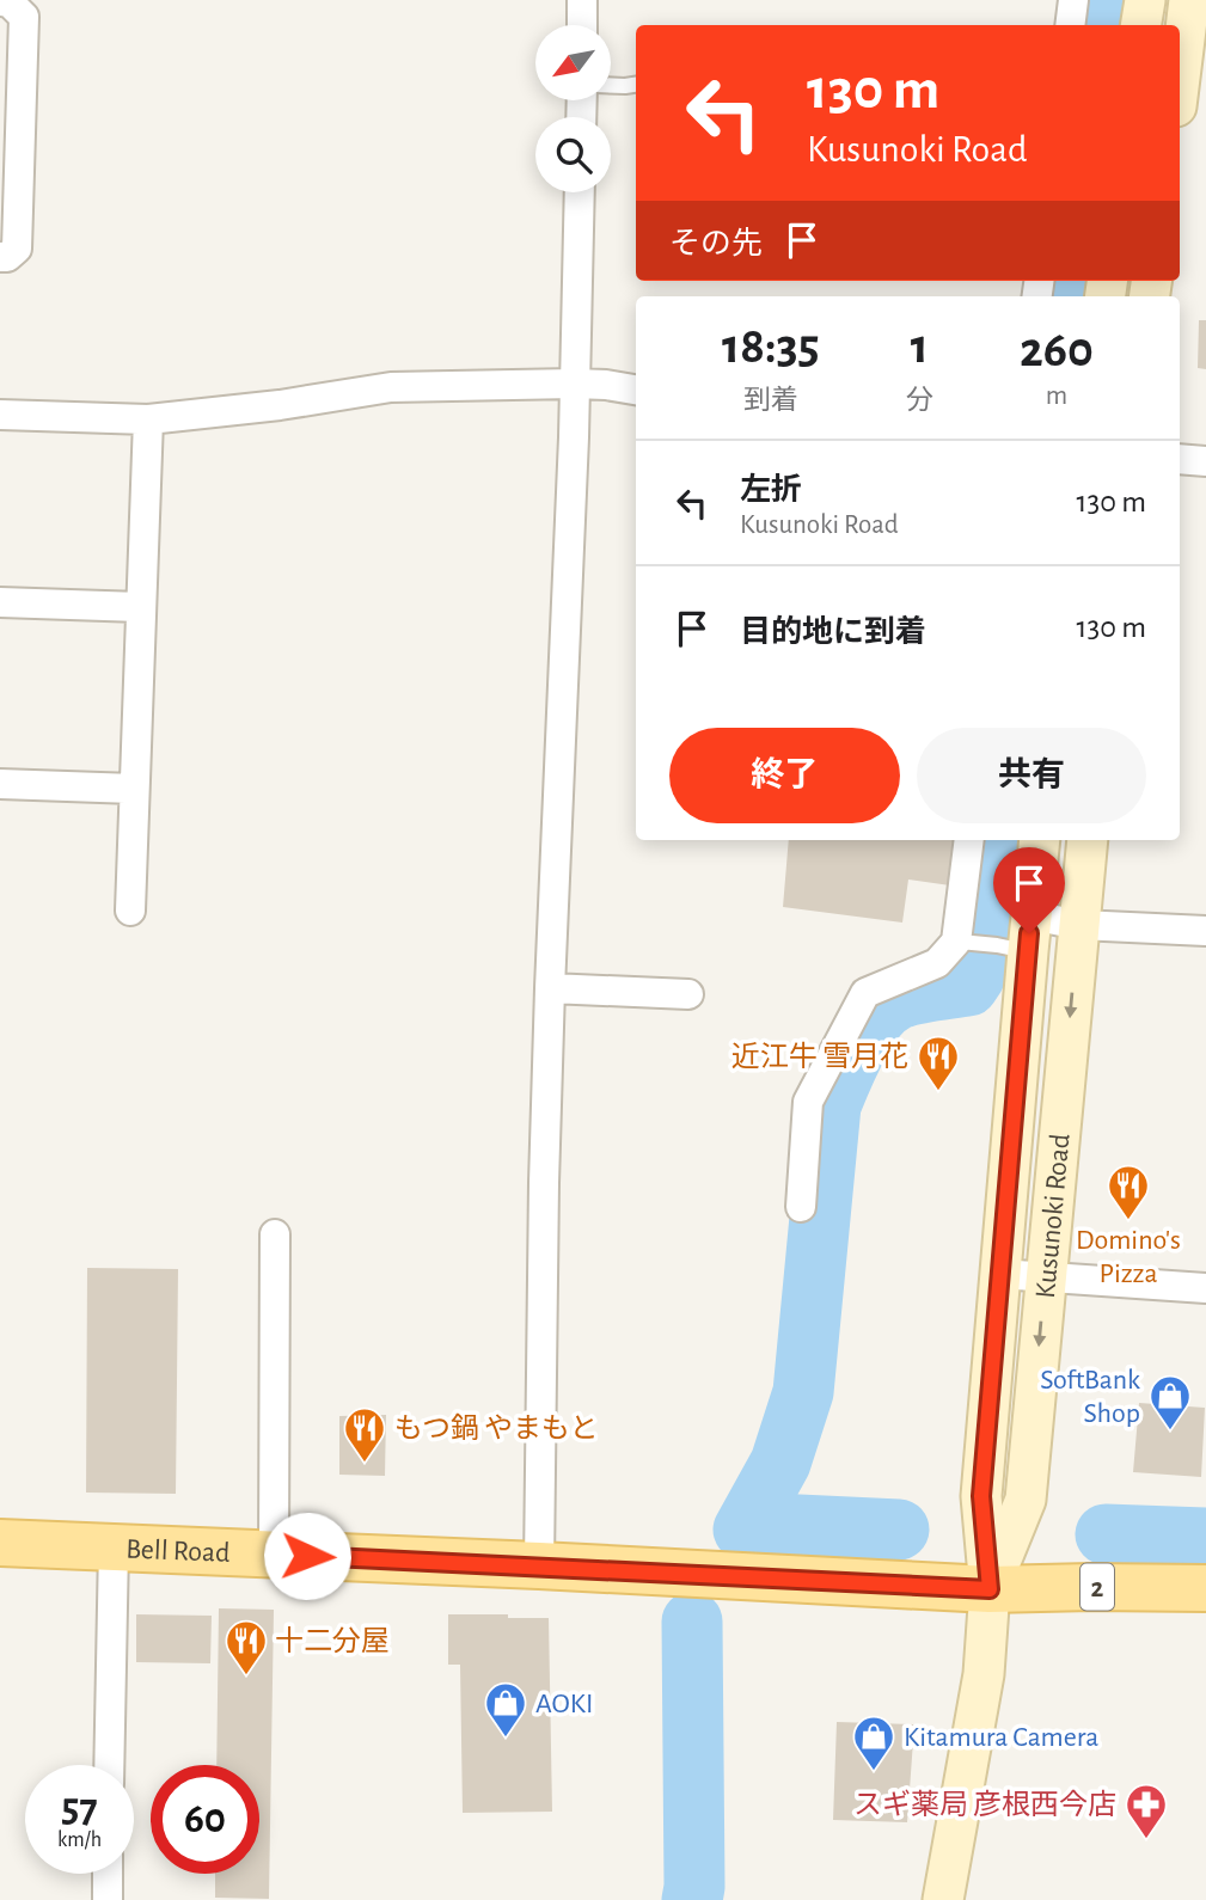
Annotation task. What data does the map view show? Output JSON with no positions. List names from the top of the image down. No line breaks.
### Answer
{"streets":{"main road":["Kusunoki Road","Bell Road","2"]},"crossings":[["Kusunoki Road","Bell Road"]],"places":{"restaurant":["近江牛 雪月花","Domino's Pizza","もつ鍋 やまもと","十二分屋"],"shop":["SoftBank Shop","AOKI","Kitamura Camera"],"pharmacy":["スギ薬局 彦根西今店"]},"north":"bottom left","page":{"turn":["130 m","Kusunoki Road"],"then":"その先","eta":["18:35","到着","1","分","260","m"],"list":[{"name":"左折","note":"Kusunoki Road","value":"130 m"},{"name":"目的地に到着","value":"130 m"}],"buttons":["終了","共有"],"speed":"57 km/h","limit":"60"}}
